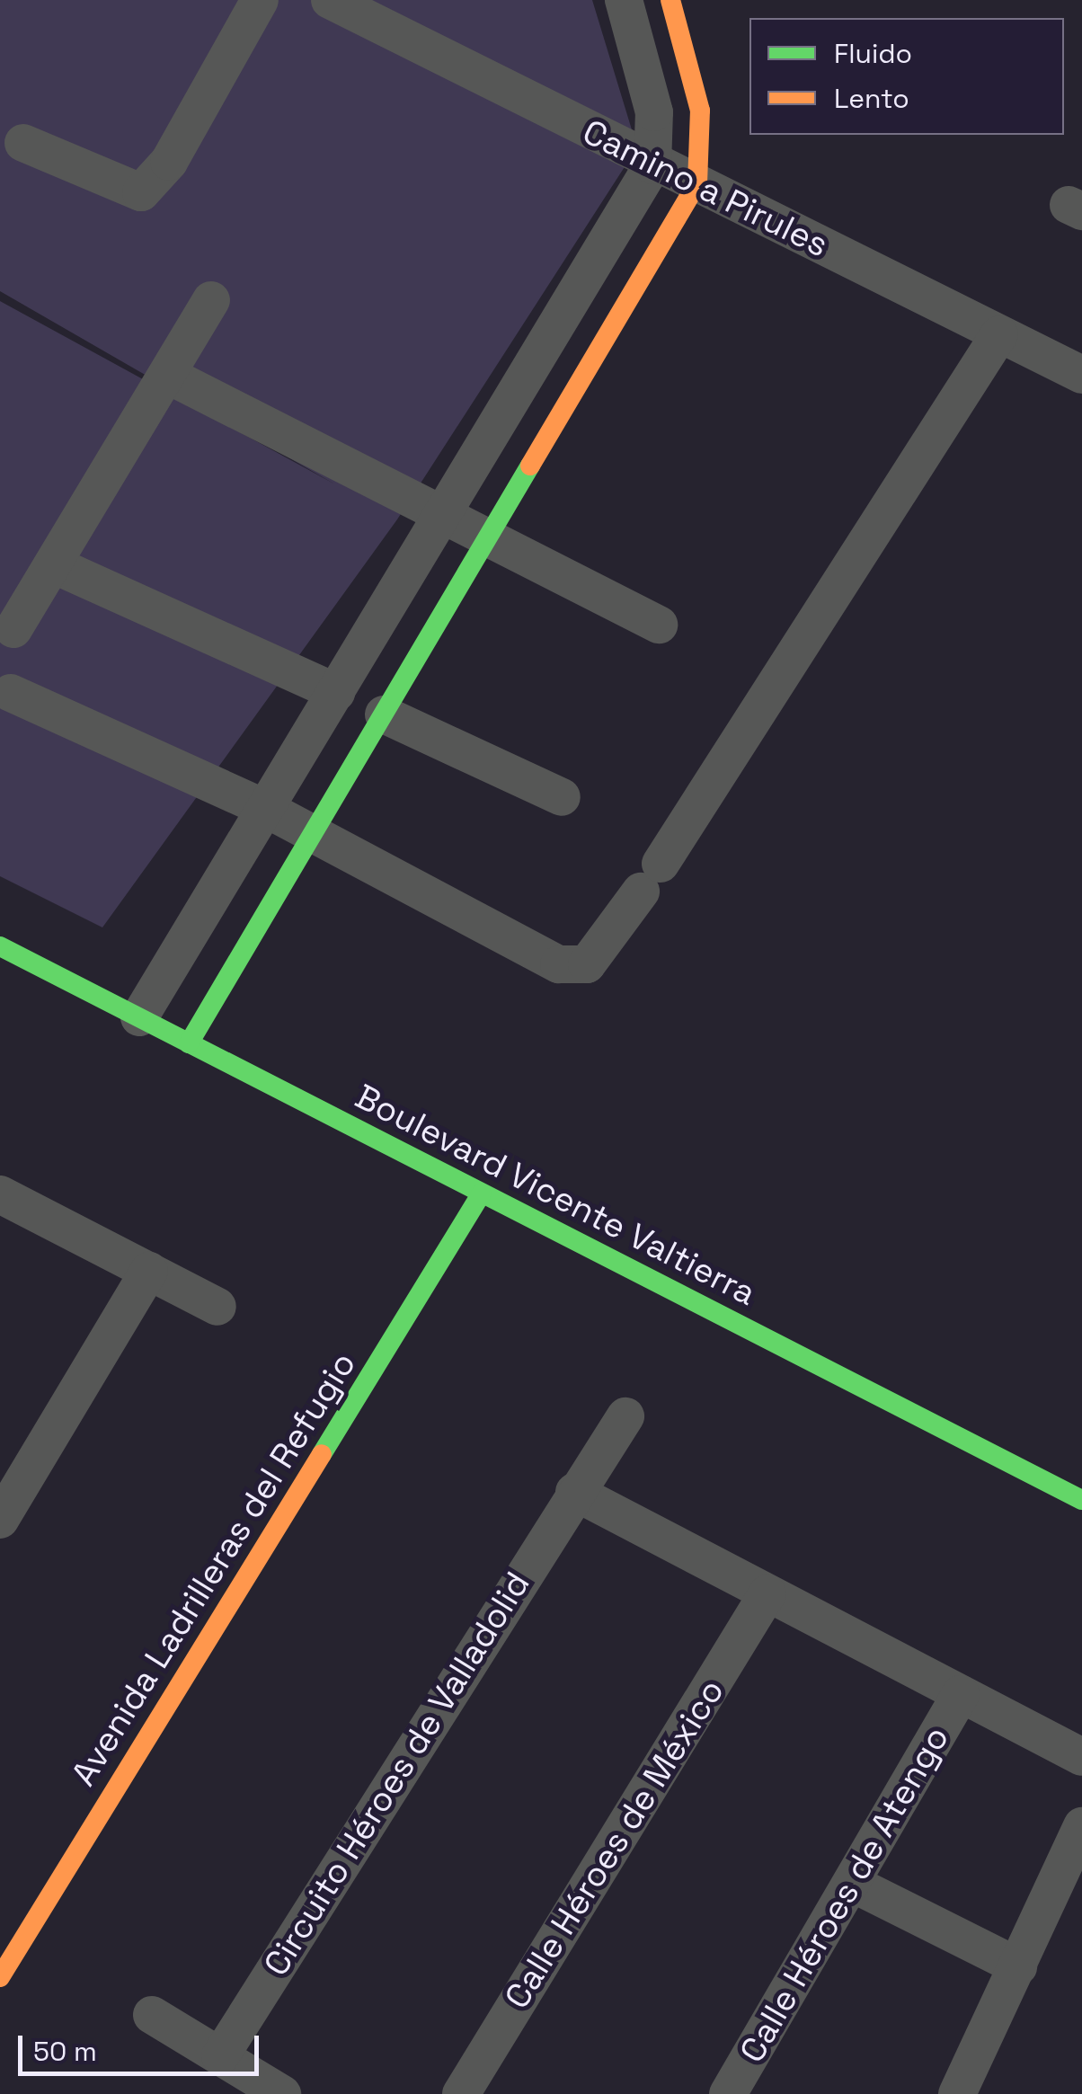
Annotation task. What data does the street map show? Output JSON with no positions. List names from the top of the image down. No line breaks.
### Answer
{"streets":{"street":["Camino a Pirules","Boulevard Vicente Valtierra","Avenida Ladrilleras del Refugio","Circuito Héroes de Valladolid","Calle Héroes de México","Calle Héroes de Atengo"]},"crossings":[["Boulevard Vicente Valtierra","Avenida Ladrilleras del Refugio"]],"legend":["Fluido","Lento"],"scale_bar":"50 m"}
